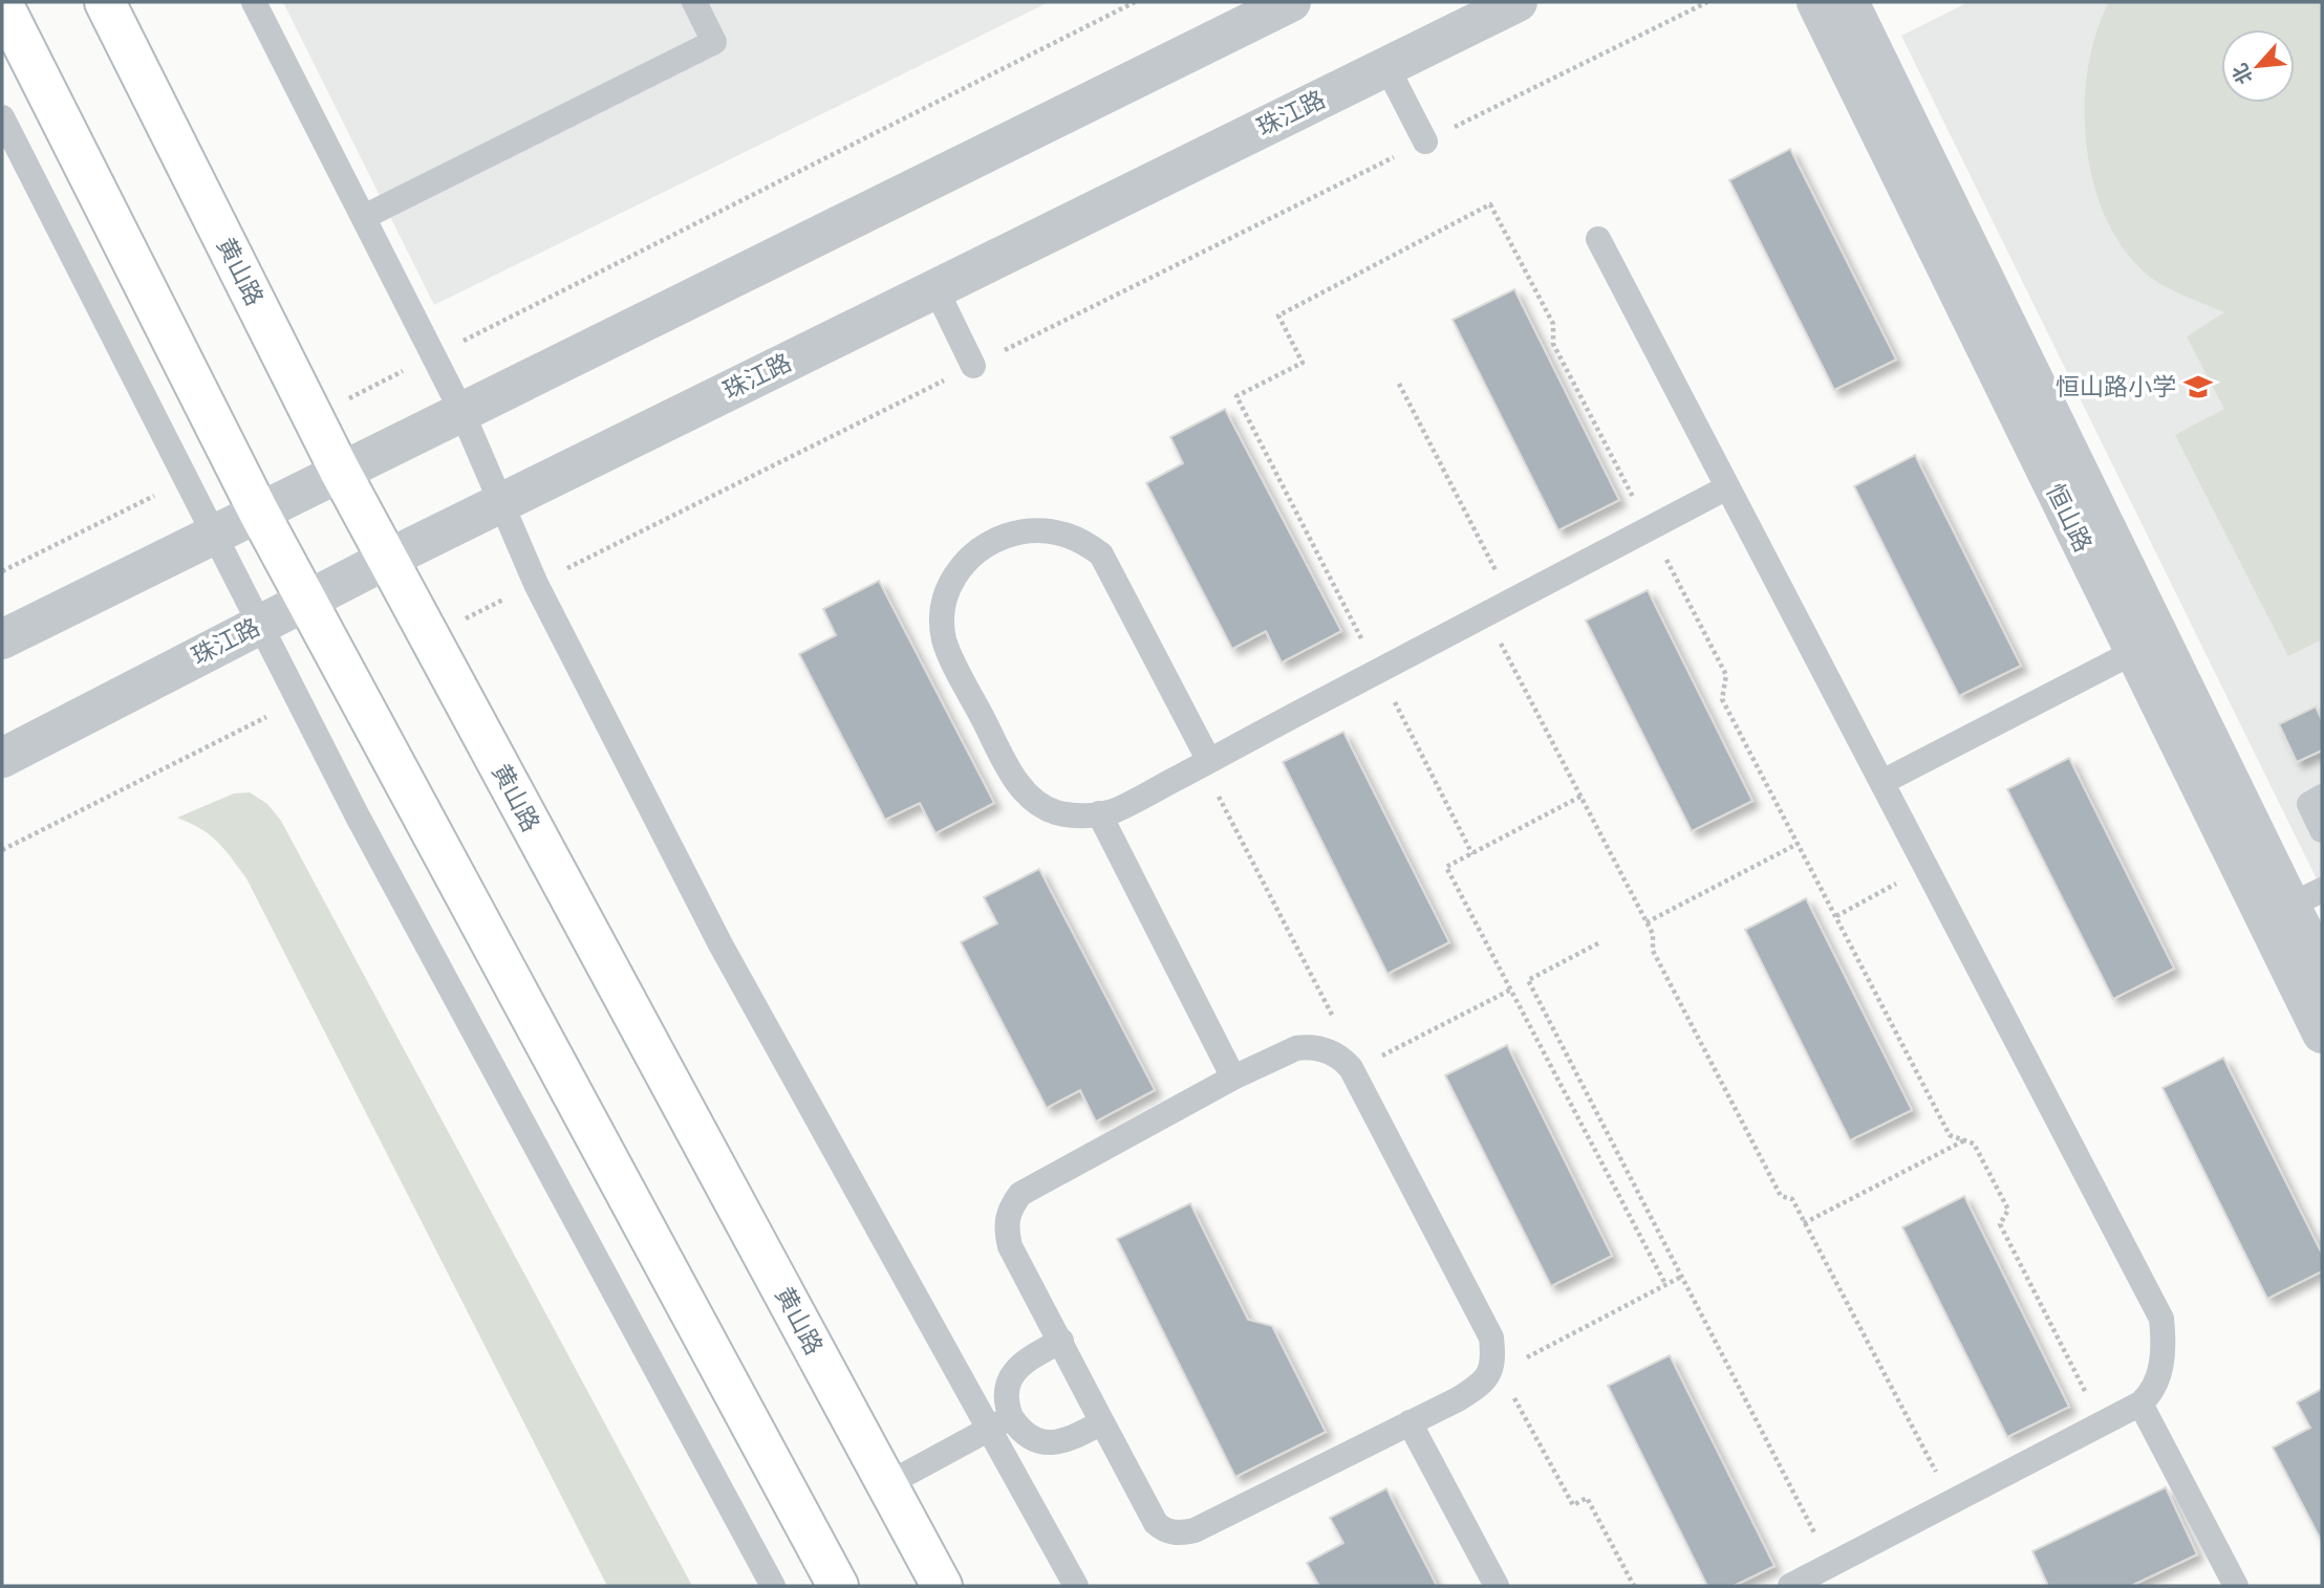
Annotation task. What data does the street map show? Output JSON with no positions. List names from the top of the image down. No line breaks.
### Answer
{"streets":{"main road":["黄山路"],"street":["珠江路","恒山路"]},"crossings":[["珠江路","黄山路"]],"places":{"school or university":["恒山路小学"]},"north":"bottom left"}
